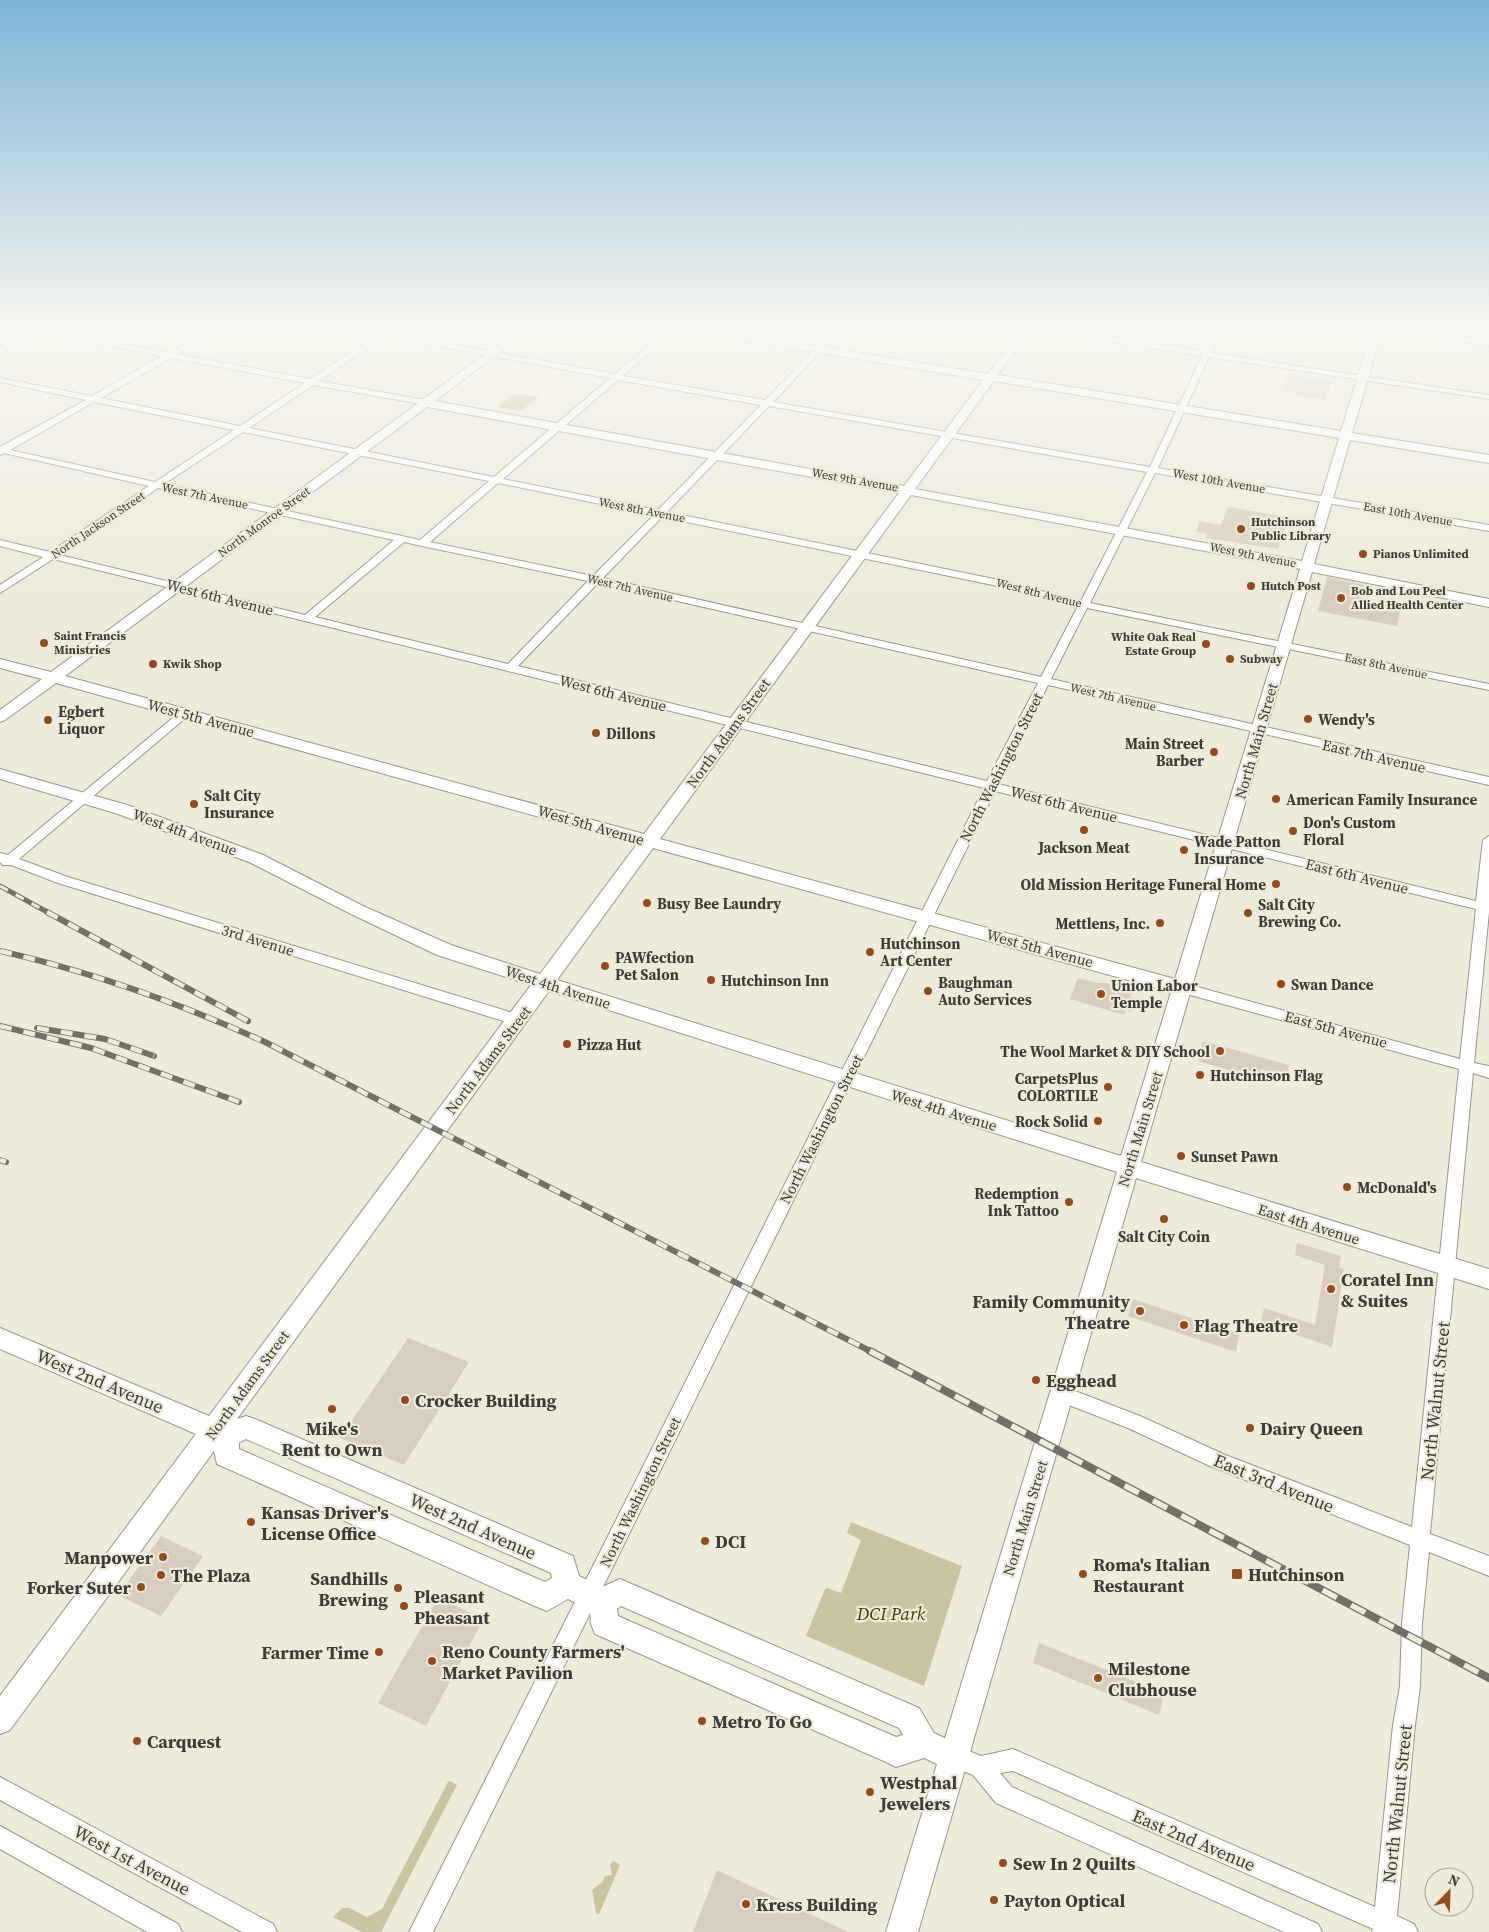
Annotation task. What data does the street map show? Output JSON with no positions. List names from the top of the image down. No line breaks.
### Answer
{"streets":{"main road":["North Main Street","East 4th Avenue"],"street":["West 9th Avenue","West 10th Avenue","West 7th Avenue","West 8th Avenue","East 10th Avenue","North Monroe Street","North Jackson Street","West 6th Avenue","East 8th Avenue","West 5th Avenue","North Adams Street","East 7th Avenue","North Washington Street","West 4th Avenue","East 6th Avenue","3rd Avenue","East 5th Avenue","West 2nd Avenue","North Walnut Street","East 3rd Avenue","East 2nd Avenue","West 1st Avenue"]},"crossings":[["West 9th Avenue","North Adams Street"],["West 9th Avenue","North Main Street"],["West 9th Avenue","North Washington Street"],["West 10th Avenue","East 10th Avenue"],["West 10th Avenue","North Adams Street"],["West 10th Avenue","North Main Street"],["West 10th Avenue","North Washington Street"],["West 7th Avenue","North Monroe Street"],["West 7th Avenue","North Jackson Street"],["West 7th Avenue","North Adams Street"],["West 7th Avenue","North Main Street"],["West 7th Avenue","East 7th Avenue"],["West 7th Avenue","North Washington Street"],["West 8th Avenue","North Monroe Street"],["West 8th Avenue","North Jackson Street"],["West 8th Avenue","East 8th Avenue"],["West 8th Avenue","North Adams Street"],["West 8th Avenue","North Main Street"],["West 8th Avenue","North Washington Street"],["East 10th Avenue","North Main Street"],["North Monroe Street","West 6th Avenue"],["North Monroe Street","West 5th Avenue"],["North Jackson Street","West 6th Avenue"],["West 6th Avenue","North Adams Street"],["West 6th Avenue","North Main Street"],["West 6th Avenue","North Washington Street"],["West 6th Avenue","East 6th Avenue"],["East 8th Avenue","North Main Street"],["West 5th Avenue","North Adams Street"],["West 5th Avenue","North Main Street"],["West 5th Avenue","North Washington Street"],["West 5th Avenue","East 5th Avenue"],["North Adams Street","West 4th Avenue"],["North Adams Street","3rd Avenue"],["North Adams Street","West 2nd Avenue"],["North Main Street","East 7th Avenue"],["North Main Street","West 4th Avenue"],["North Main Street","East 6th Avenue"],["North Main Street","East 5th Avenue"],["North Main Street","East 4th Avenue"],["North Main Street","East 3rd Avenue"],["North Washington Street","West 4th Avenue"],["West 4th Avenue","East 4th Avenue"],["East 6th Avenue","North Walnut Street"],["East 5th Avenue","North Walnut Street"],["East 4th Avenue","North Walnut Street"],["North Walnut Street","East 3rd Avenue"],["North Walnut Street","East 2nd Avenue"]],"parks":["DCI Park"],"places":{"other":["Hutchinson Public Library","Pianos Unlimited","Hutch Post","Bob and Lou Peel Allied Health Center","Saint Francis Ministries","White Oak Real Estate Group","Subway","Kwik Shop","Wendy's","Egbert Liquor","Dillons","Main Street Barber","American Family Insurance","Salt City Insurance","Jackson Meat","Don's Custom Floral","Wade Patton Insurance","Old Mission Heritage Funeral Home","Busy Bee Laundry","Salt City Brewing Co.","Mettlens, Inc.","Hutchinson Art Center","PAWfection Pet Salon","Hutchinson Inn","Swan Dance","Baughman Auto Services","Union Labor Temple","Pizza Hut","The Wool Market & DIY School","Hutchinson Flag","CarpetsPlus COLORTILE","Rock Solid","Sunset Pawn","McDonald's","Redemption Ink Tattoo","Salt City Coin","Coratel Inn & Suites","Family Community Theatre","Flag Theatre","Egghead","Crocker Building","Mike's Rent to Own","Dairy Queen","Kansas Driver's License Office","DCI","Manpower","Roma's Italian Restaurant","The Plaza","Forker Suter","Sandhills Brewing","Pleasant Pheasant","Farmer Time","Reno County Farmers' Market Pavilion","Milestone Clubhouse","Metro To Go","Carquest","Westphal Jewelers","Sew In 2 Quilts","Payton Optical","Kress Building"],"transit":["Hutchinson"]},"north":"top right"}
